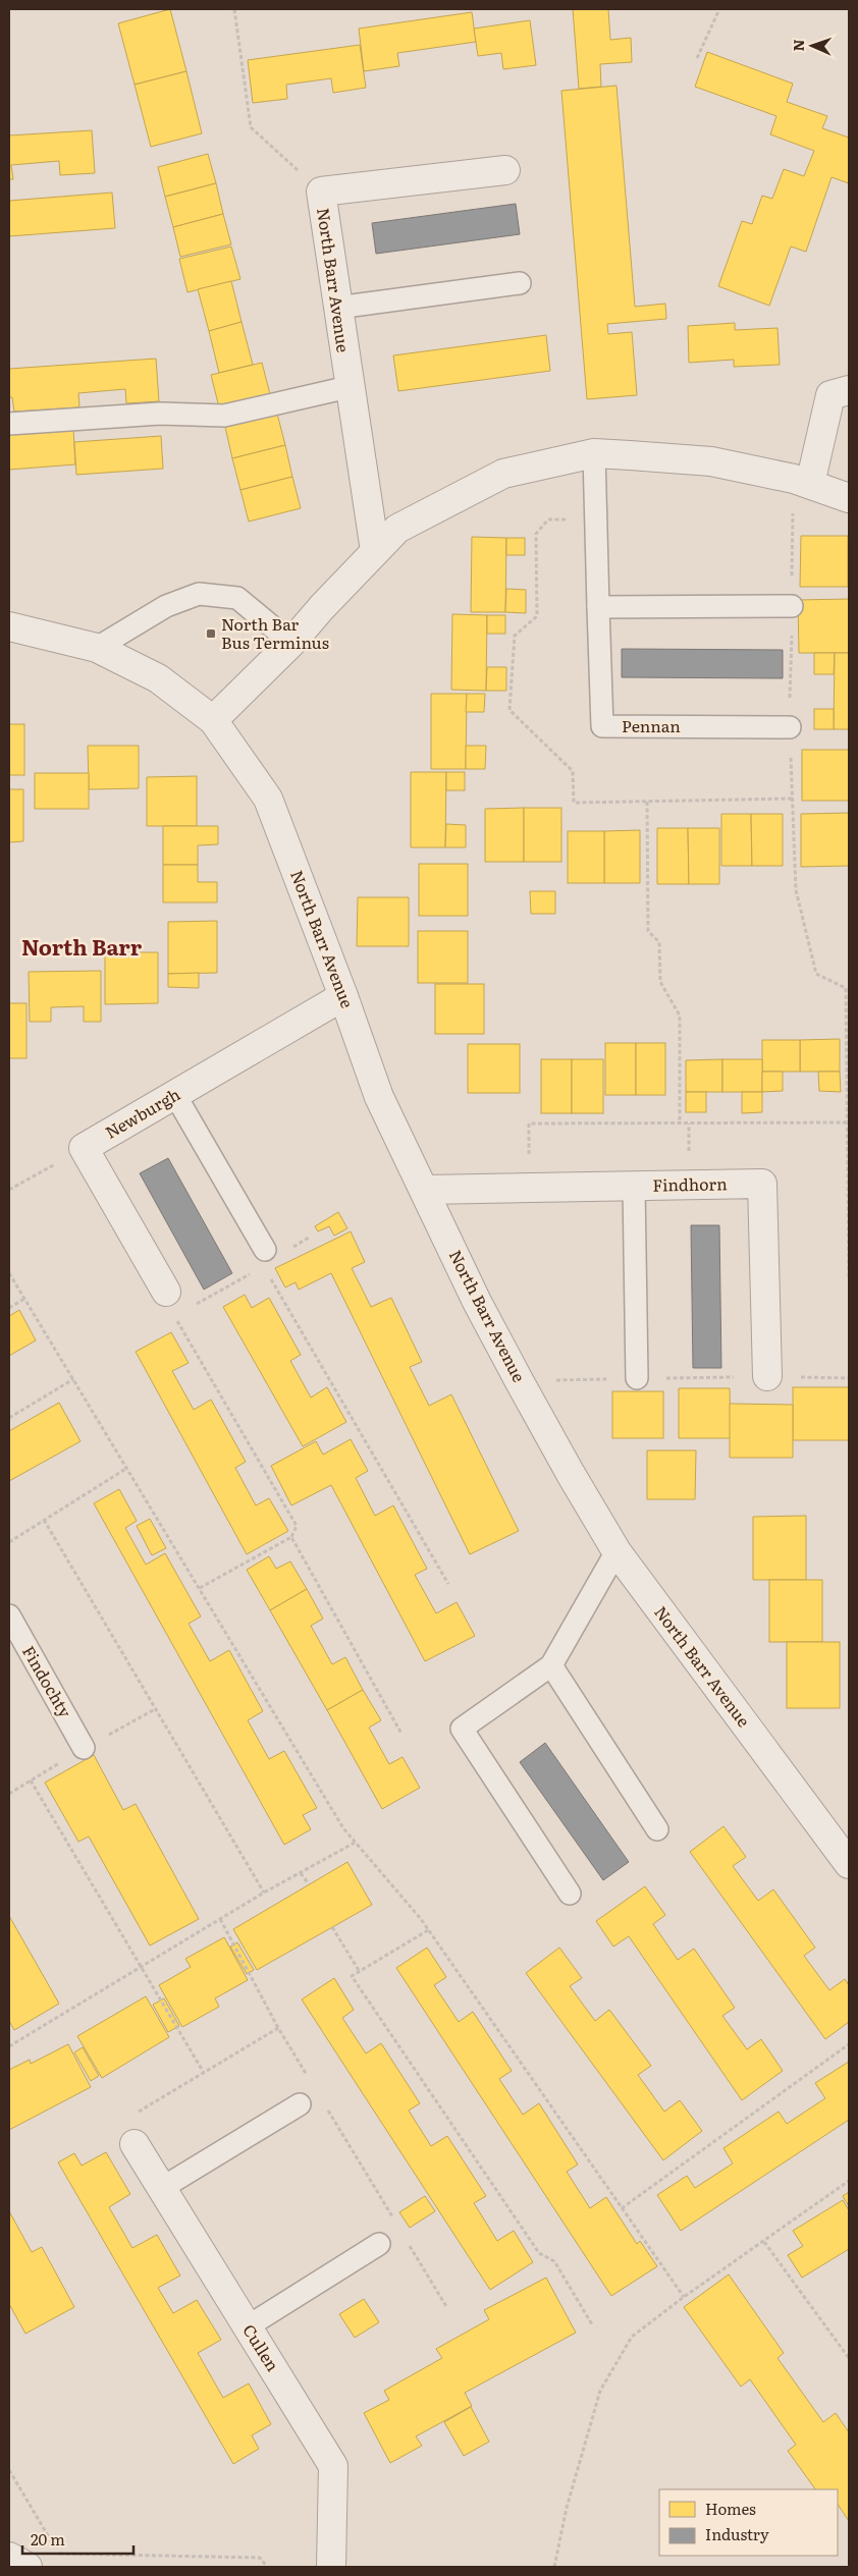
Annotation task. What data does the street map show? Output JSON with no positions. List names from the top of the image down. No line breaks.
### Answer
{"streets":{"street":["North Barr Avenue","Newburgh","Findhorn","Cullen"],"lane":["Pennan","Findochty"]},"crossings":[["North Barr Avenue","Newburgh"],["North Barr Avenue","Findhorn"]],"districts":["North Barr"],"places":{"transit":["North Bar Bus Terminus"]},"legend":["Homes","Industry"],"scale_bar":"20 m","north":"left"}
